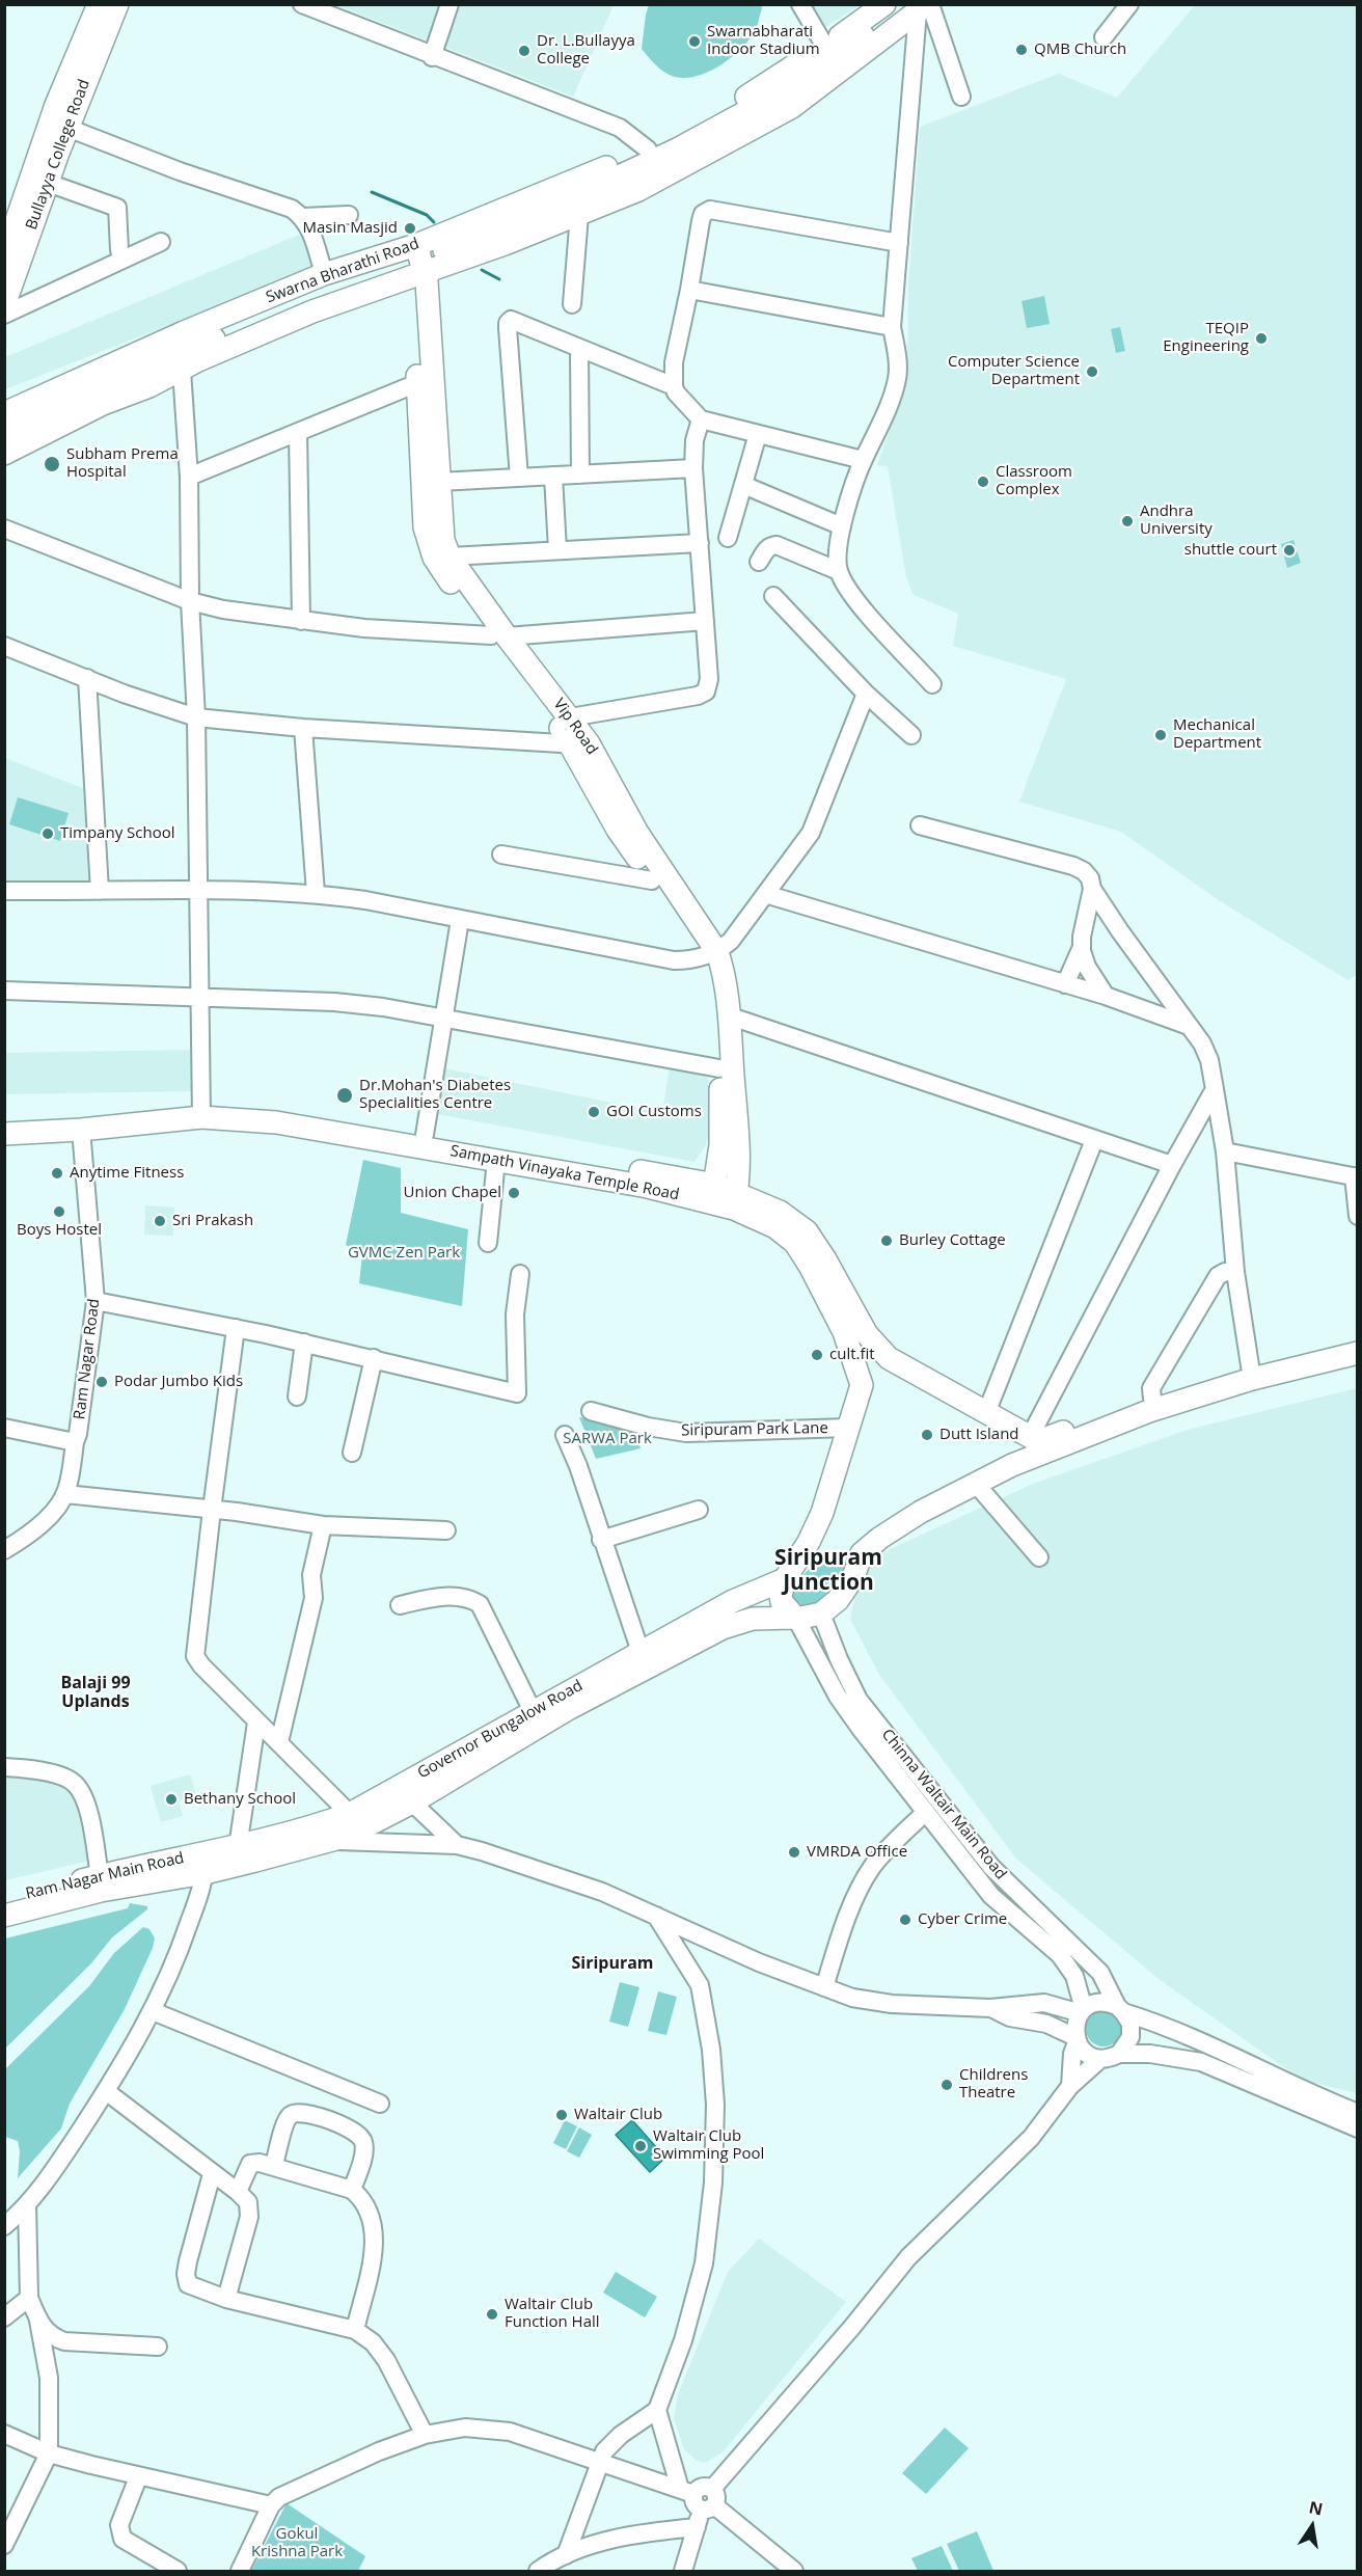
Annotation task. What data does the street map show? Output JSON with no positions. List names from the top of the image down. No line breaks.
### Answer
{"streets":{"main road":["Bullayya College Road","Swarna Bharathi Road","Vip Road","Sampath Vinayaka Temple Road","Governor Bungalow Road","Ram Nagar Main Road"],"street":["Ram Nagar Road","Siripuram Park Lane","Chinna Waltair Main Road"]},"crossings":[["Swarna Bharathi Road","Vip Road"],["Vip Road","Sampath Vinayaka Temple Road"],["Sampath Vinayaka Temple Road","Ram Nagar Road"],["Governor Bungalow Road","Ram Nagar Main Road"]],"districts":["Siripuram Junction","Balaji 99 Uplands","Siripuram"],"parks":["GVMC Zen Park","SARWA Park","Gokul Krishna Park"],"places":["Swarnabharati Indoor Stadium","QMB Church","Dr. L.Bullayya College","Masin Masjid","TEQIP Engineering","Computer Science Department","Subham Prema Hospital","Classroom Complex","Andhra University","shuttle court","Mechanical Department","Timpany School","Dr.Mohan's Diabetes Specialities Centre","GOI Customs","Anytime Fitness","Union Chapel","Boys Hostel","Sri Prakash","Burley Cottage","cult.fit","Podar Jumbo Kids","Dutt Island","Bethany School","VMRDA Office","Cyber Crime","Childrens Theatre","Waltair Club","Waltair Club Swimming Pool","Waltair Club Function Hall"],"north":"top"}
